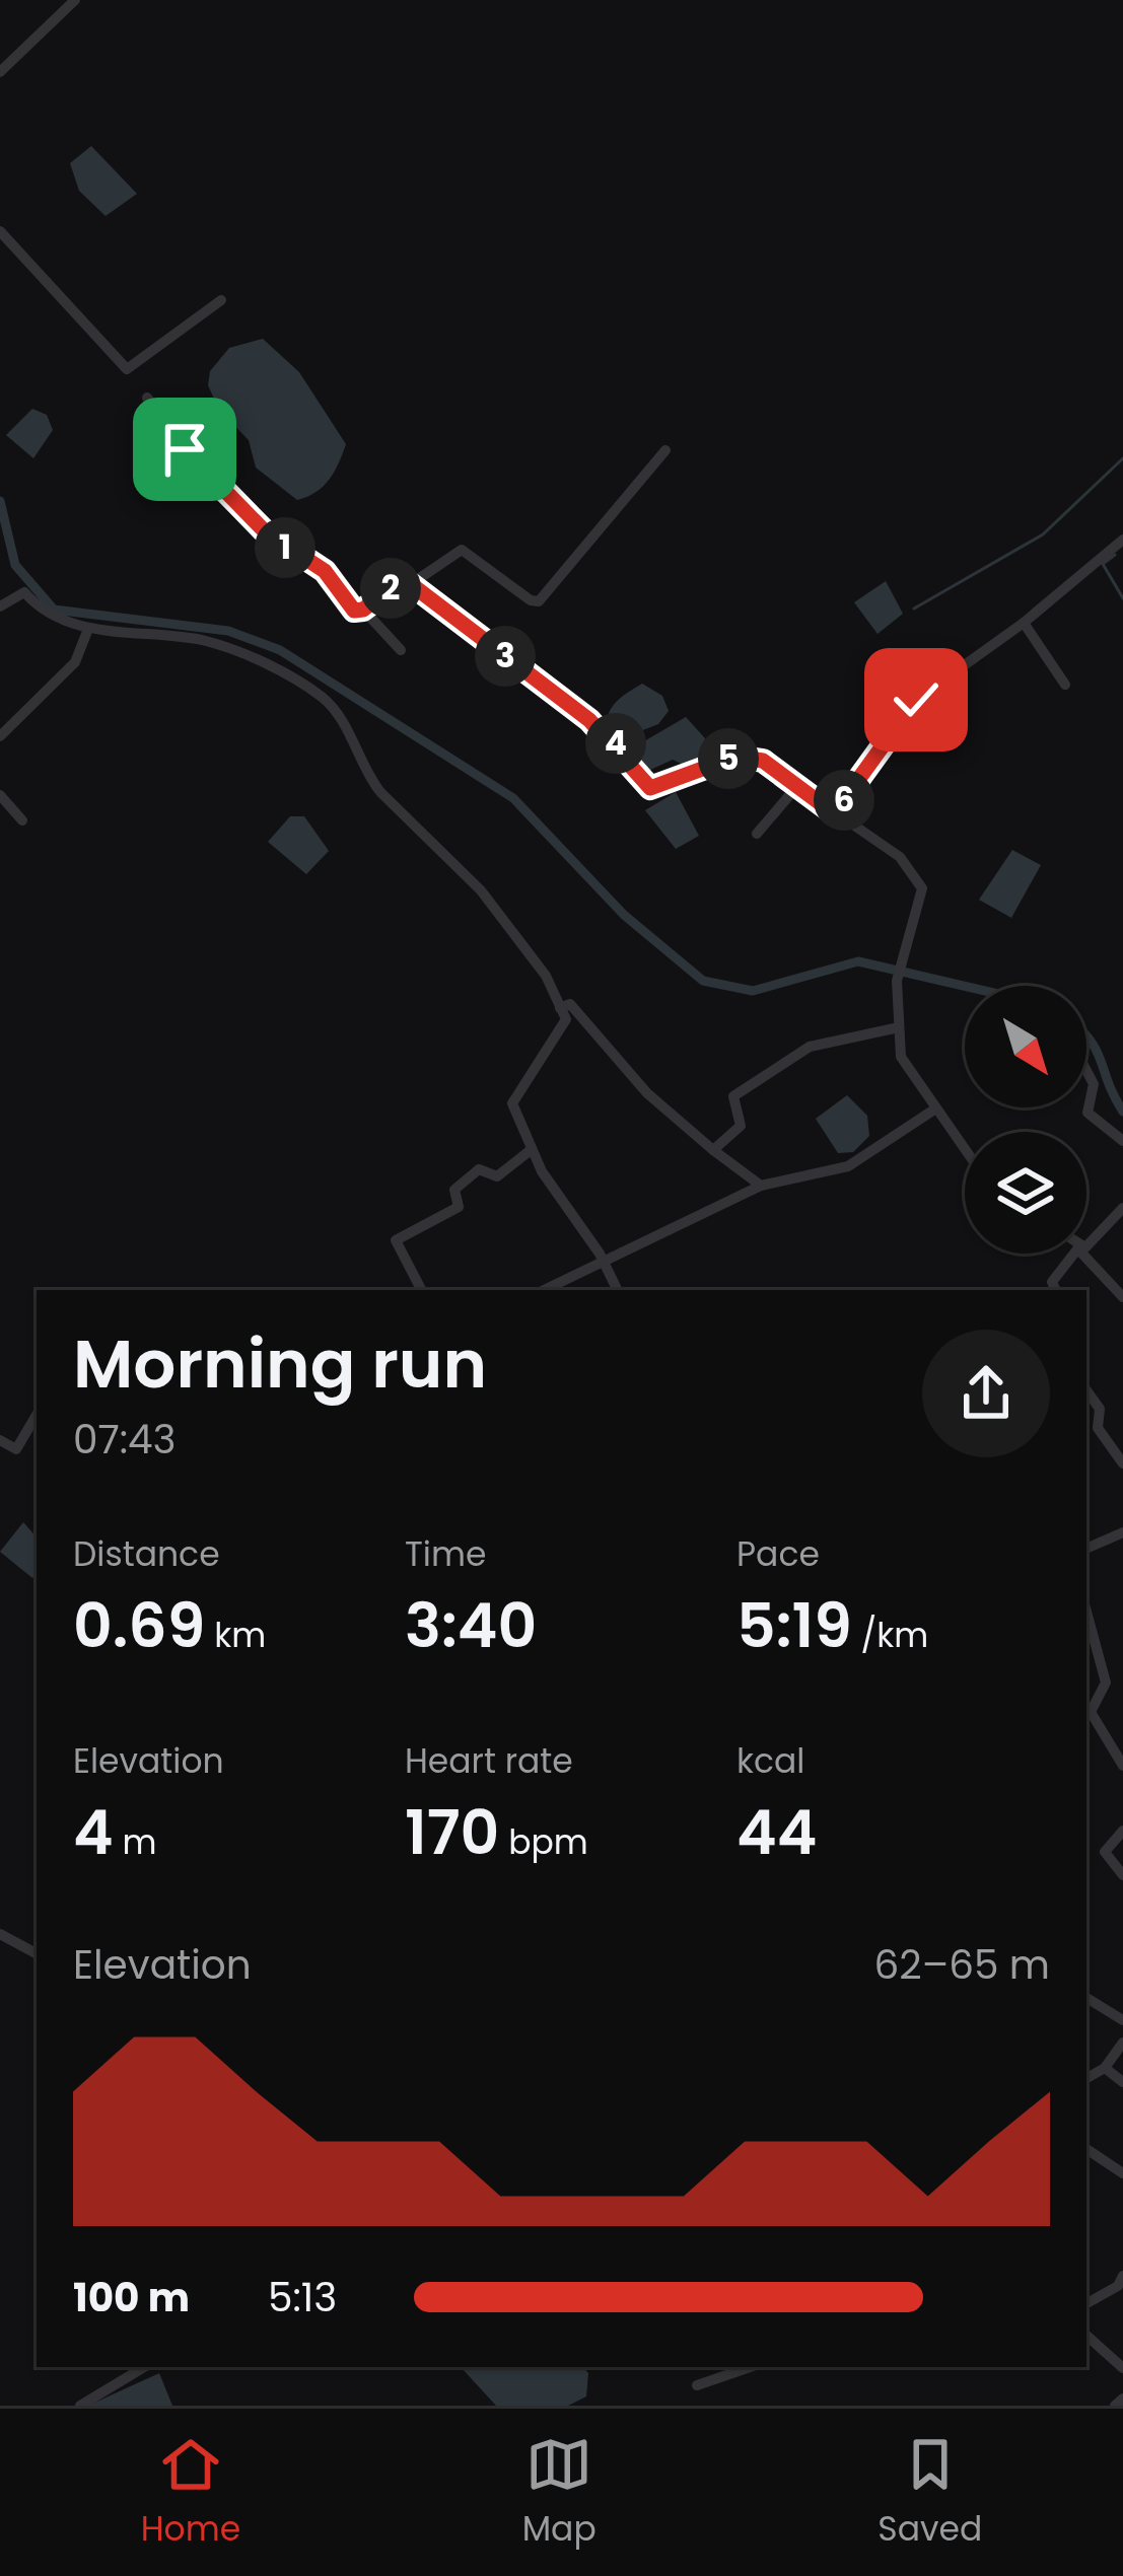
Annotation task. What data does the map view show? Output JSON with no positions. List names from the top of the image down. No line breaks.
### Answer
{"north":"bottom right","page":{"pins":["1","2","3","4","5","6"],"heading":["Morning run","07:43"],"stats":[["Distance","0.69 km"],["Time","3:40"],["Pace","5:19 /km"],["Elevation","4 m"],["Heart rate","170 bpm"],["kcal","44"]],"chart":["Elevation","62–65 m"],"list":[{"name":"100 m","note":"5:13"}],"tabs":["Home","Map","Saved"]}}
